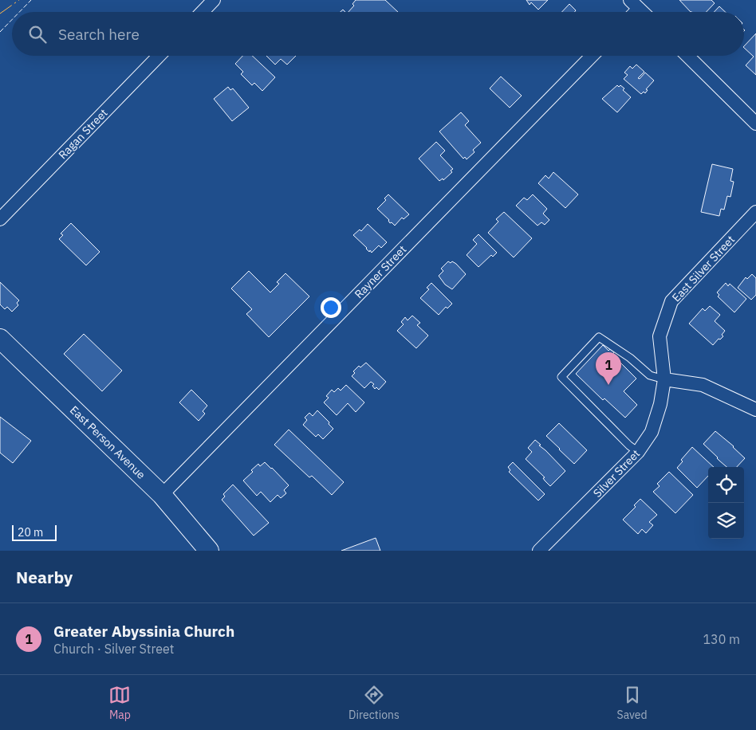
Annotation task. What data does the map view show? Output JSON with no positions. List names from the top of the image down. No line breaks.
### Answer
{"streets":{"main road":["East Person Avenue"],"street":["Ragan Street","East Silver Street","Rayner Street","Silver Street"]},"crossings":[["East Silver Street","Silver Street"],["Rayner Street","East Person Avenue"]],"scale_bar":"20 m","page":{"search":"Search here","pins":"1","scale":"20 m","heading":"Nearby","list":[{"mark":"1","name":"Greater Abyssinia Church","note":"Church · Silver Street","value":"130 m"}],"nav":["Map","Directions","Saved"]}}
